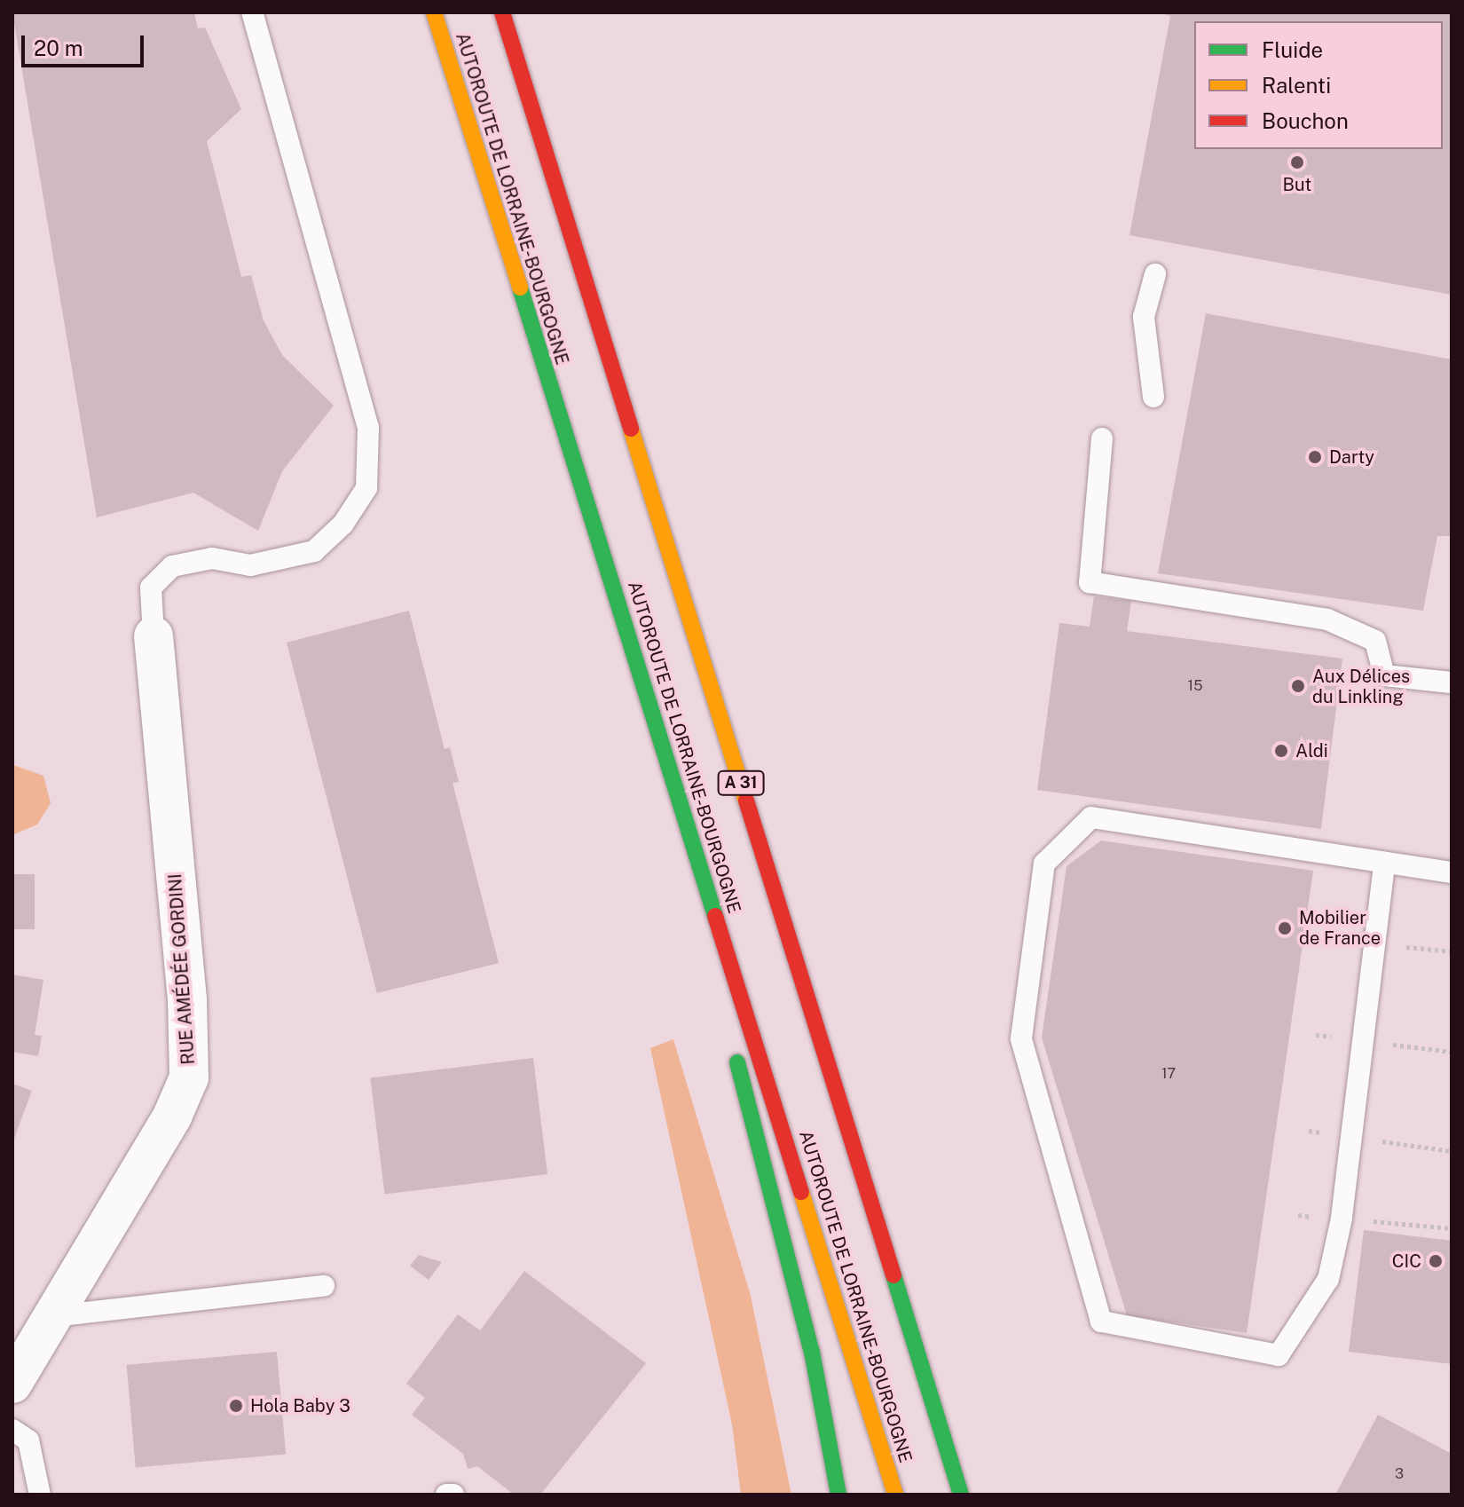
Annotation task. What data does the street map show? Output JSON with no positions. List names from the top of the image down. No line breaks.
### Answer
{"streets":{"highway":["AUTOROUTE DE LORRAINE-BOURGOGNE","A 31"],"street":["RUE AMÉDÉE GORDINI"]},"places":["But","Darty","Aux Délices du Linkling","Aldi","Mobilier de France","CIC","Hola Baby 3"],"house_numbers":["15","17","3"],"legend":["Fluide","Ralenti","Bouchon"],"scale_bar":"20 m"}
